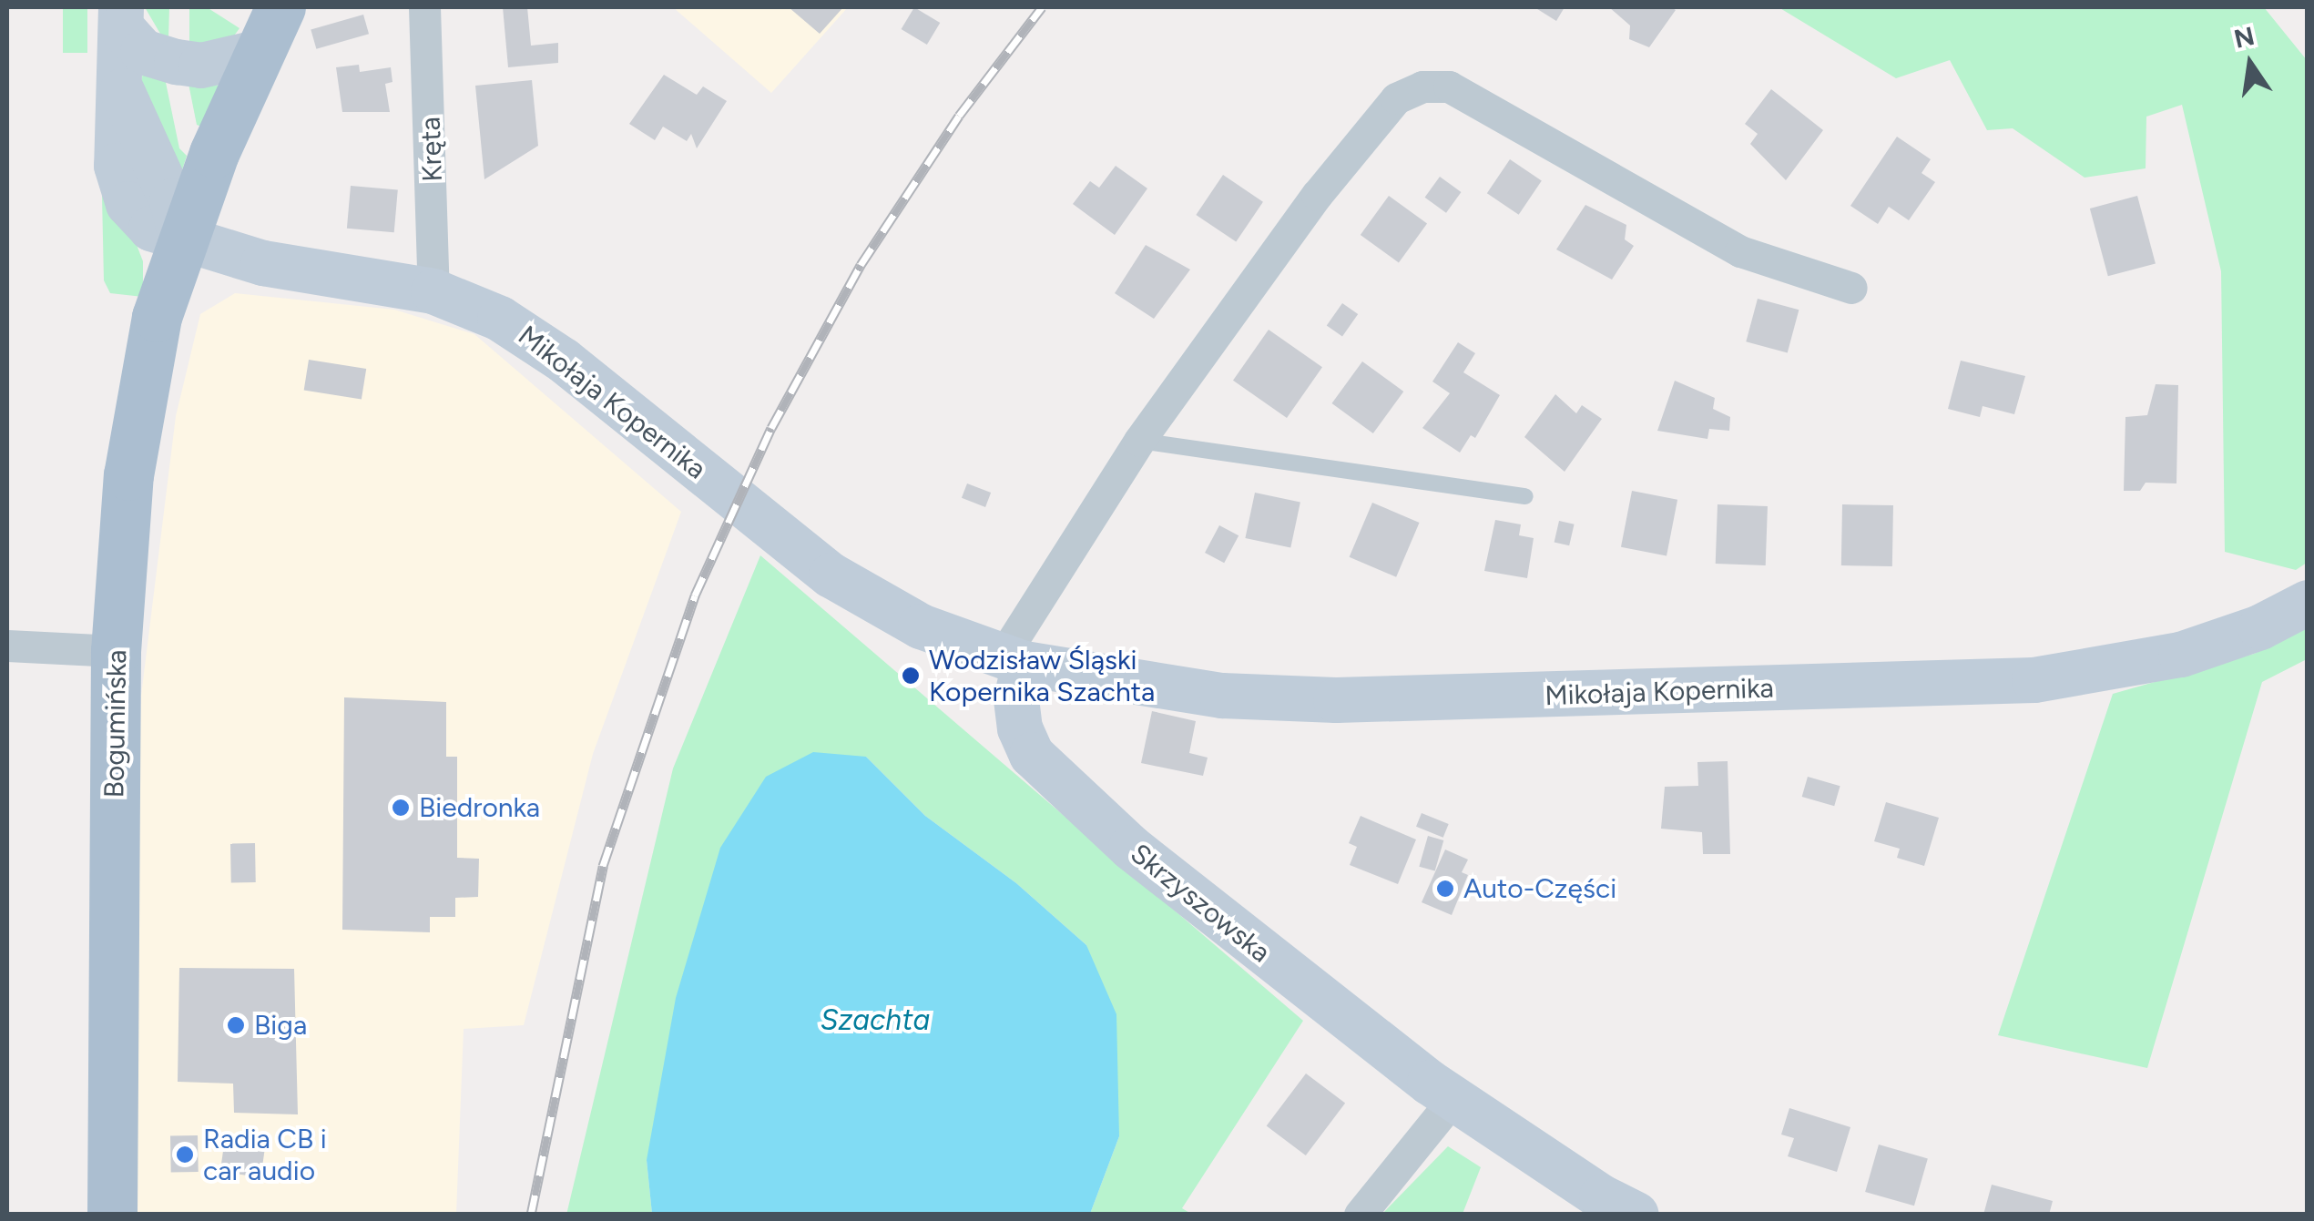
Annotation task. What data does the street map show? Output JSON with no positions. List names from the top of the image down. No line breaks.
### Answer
{"streets":{"main road":["Bogumińska"],"street":["Kręta","Mikołaja Kopernika","Skrzyszowska"]},"crossings":[["Kręta","Mikołaja Kopernika"],["Mikołaja Kopernika","Bogumińska"],["Mikołaja Kopernika","Skrzyszowska"]],"water":["Szachta"],"places":["Wodzisław Śląski Kopernika Szachta","Biedronka","Auto-Części","Biga","Radia CB i car audio"],"north":"top"}
